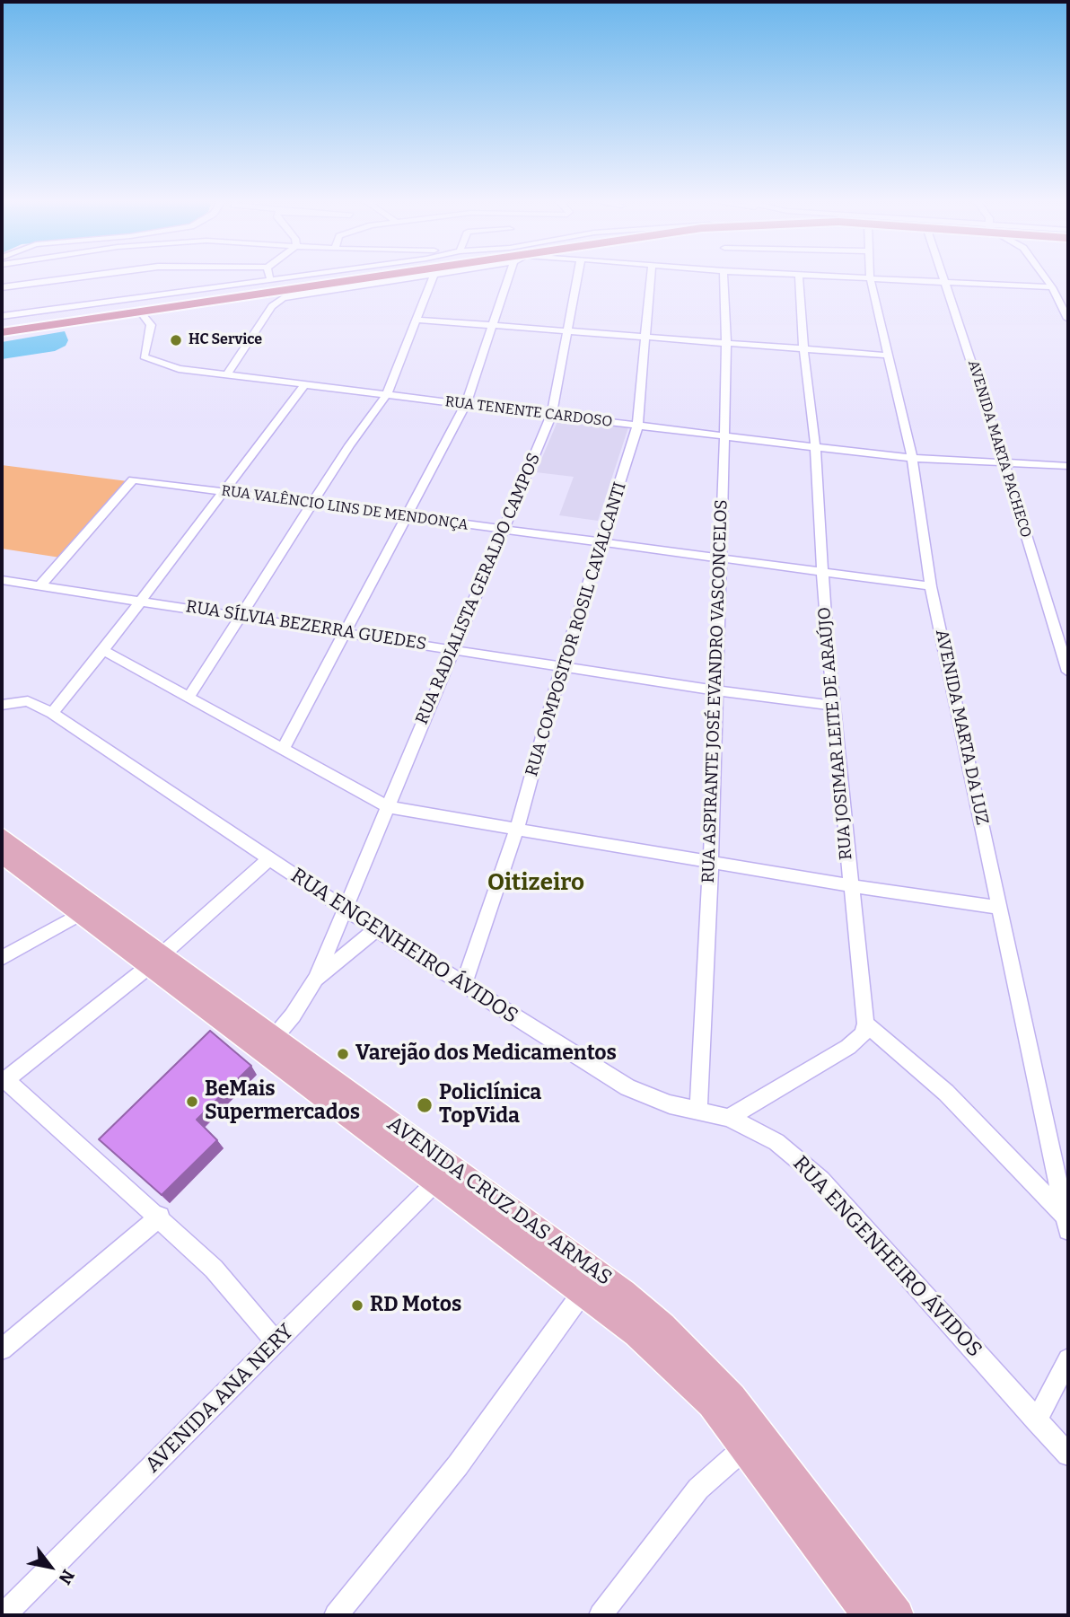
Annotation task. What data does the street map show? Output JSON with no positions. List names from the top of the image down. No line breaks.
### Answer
{"streets":{"main road":["AVENIDA CRUZ DAS ARMAS"],"street":["RUA TENENTE CARDOSO","AVENIDA MARTA PACHECO","RUA VALÊNCIO LINS DE MENDONÇA","RUA RADIALISTA GERALDO CAMPOS","RUA SÍLVIA BEZERRA GUEDES","RUA COMPOSITOR ROSIL CAVALCANTI","RUA ASPIRANTE JOSÉ EVANDRO VASCONCELOS","AVENIDA MARTA DA LUZ","RUA JOSIMAR LEITE DE ARAÚJO","RUA ENGENHEIRO ÁVIDOS","AVENIDA ANA NERY"]},"crossings":[["RUA TENENTE CARDOSO","AVENIDA MARTA PACHECO"],["RUA TENENTE CARDOSO","RUA RADIALISTA GERALDO CAMPOS"],["RUA TENENTE CARDOSO","RUA COMPOSITOR ROSIL CAVALCANTI"],["RUA TENENTE CARDOSO","RUA ASPIRANTE JOSÉ EVANDRO VASCONCELOS"],["RUA TENENTE CARDOSO","AVENIDA MARTA DA LUZ"],["RUA TENENTE CARDOSO","RUA JOSIMAR LEITE DE ARAÚJO"],["RUA VALÊNCIO LINS DE MENDONÇA","RUA RADIALISTA GERALDO CAMPOS"],["RUA VALÊNCIO LINS DE MENDONÇA","RUA SÍLVIA BEZERRA GUEDES"],["RUA VALÊNCIO LINS DE MENDONÇA","RUA COMPOSITOR ROSIL CAVALCANTI"],["RUA VALÊNCIO LINS DE MENDONÇA","RUA ASPIRANTE JOSÉ EVANDRO VASCONCELOS"],["RUA VALÊNCIO LINS DE MENDONÇA","AVENIDA MARTA DA LUZ"],["RUA VALÊNCIO LINS DE MENDONÇA","RUA JOSIMAR LEITE DE ARAÚJO"],["RUA RADIALISTA GERALDO CAMPOS","RUA SÍLVIA BEZERRA GUEDES"],["RUA RADIALISTA GERALDO CAMPOS","RUA ENGENHEIRO ÁVIDOS"],["RUA SÍLVIA BEZERRA GUEDES","RUA COMPOSITOR ROSIL CAVALCANTI"],["RUA SÍLVIA BEZERRA GUEDES","RUA ASPIRANTE JOSÉ EVANDRO VASCONCELOS"],["RUA SÍLVIA BEZERRA GUEDES","RUA JOSIMAR LEITE DE ARAÚJO"],["RUA COMPOSITOR ROSIL CAVALCANTI","RUA ENGENHEIRO ÁVIDOS"],["RUA ASPIRANTE JOSÉ EVANDRO VASCONCELOS","RUA ENGENHEIRO ÁVIDOS"],["AVENIDA CRUZ DAS ARMAS","AVENIDA ANA NERY"]],"districts":["Oitizeiro"],"places":["HC Service","Varejão dos Medicamentos","BeMais Supermercados","Policlínica TopVida","RD Motos"],"north":"bottom right"}
